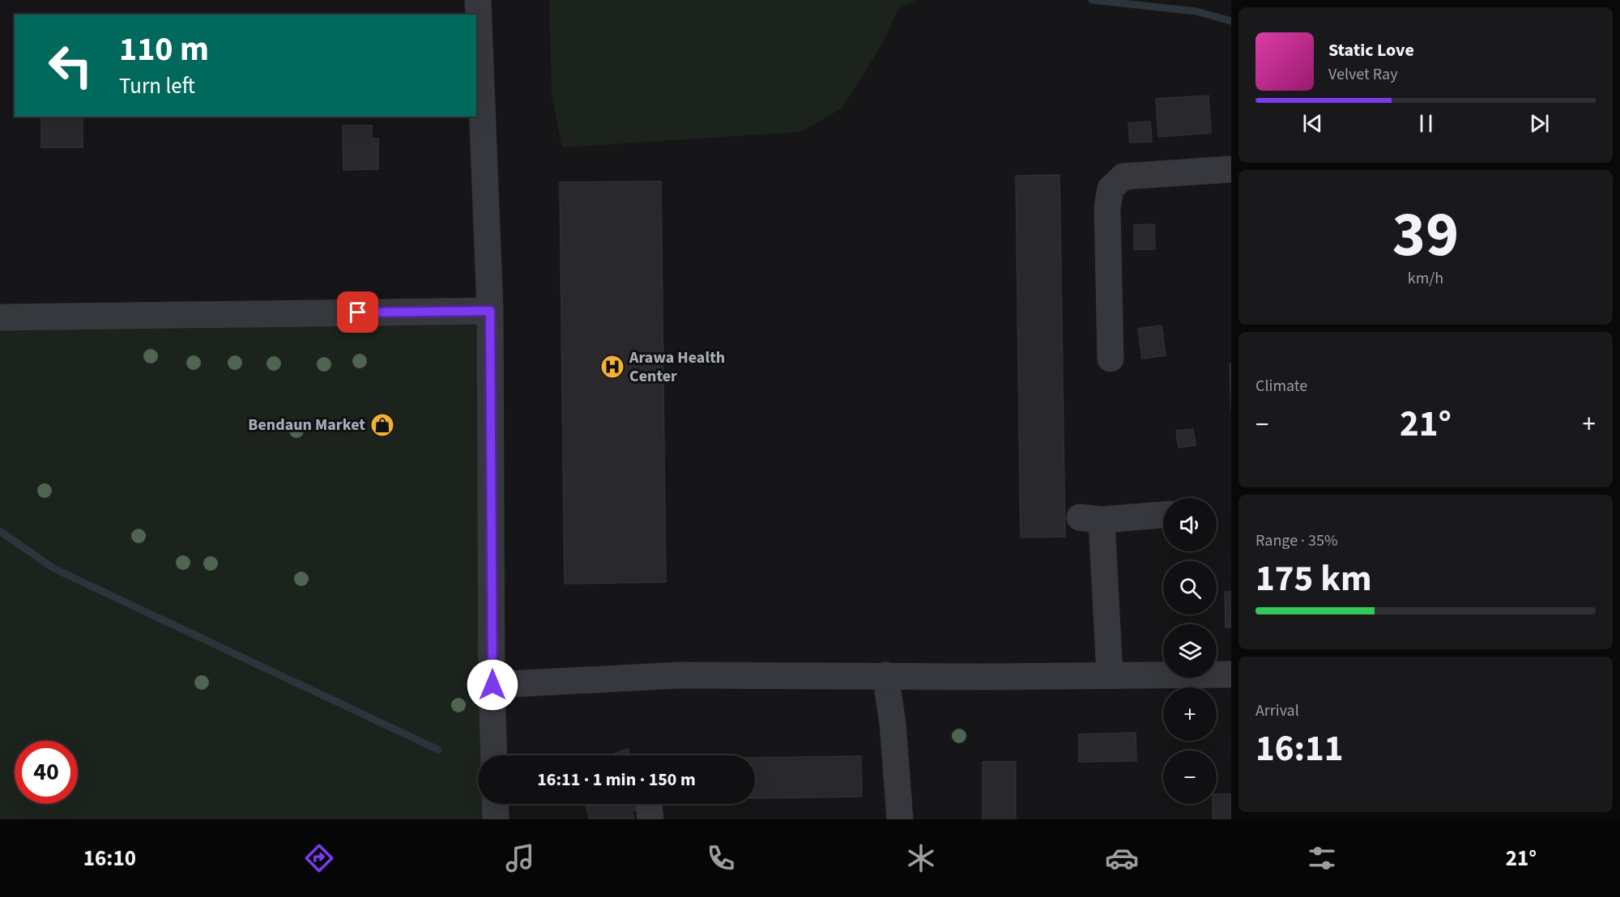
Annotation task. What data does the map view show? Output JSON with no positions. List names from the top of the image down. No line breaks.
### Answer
{"places":{"hospital":["Arawa Health Center"],"shop":["Bendaun Market"]},"page":{"turn":["110 m","Turn left"],"song":["Static Love","Velvet Ray"],"tile":[["39","km/h"],"Climate",["Range · 35%","175 km"],["Arrival","16:11"]],"heat":["−","21°","+"],"map_buttons":["+","−"],"limit":"40","trip":"16:11 · 1 min · 150 m","tabs":["16:10","21°"]}}
